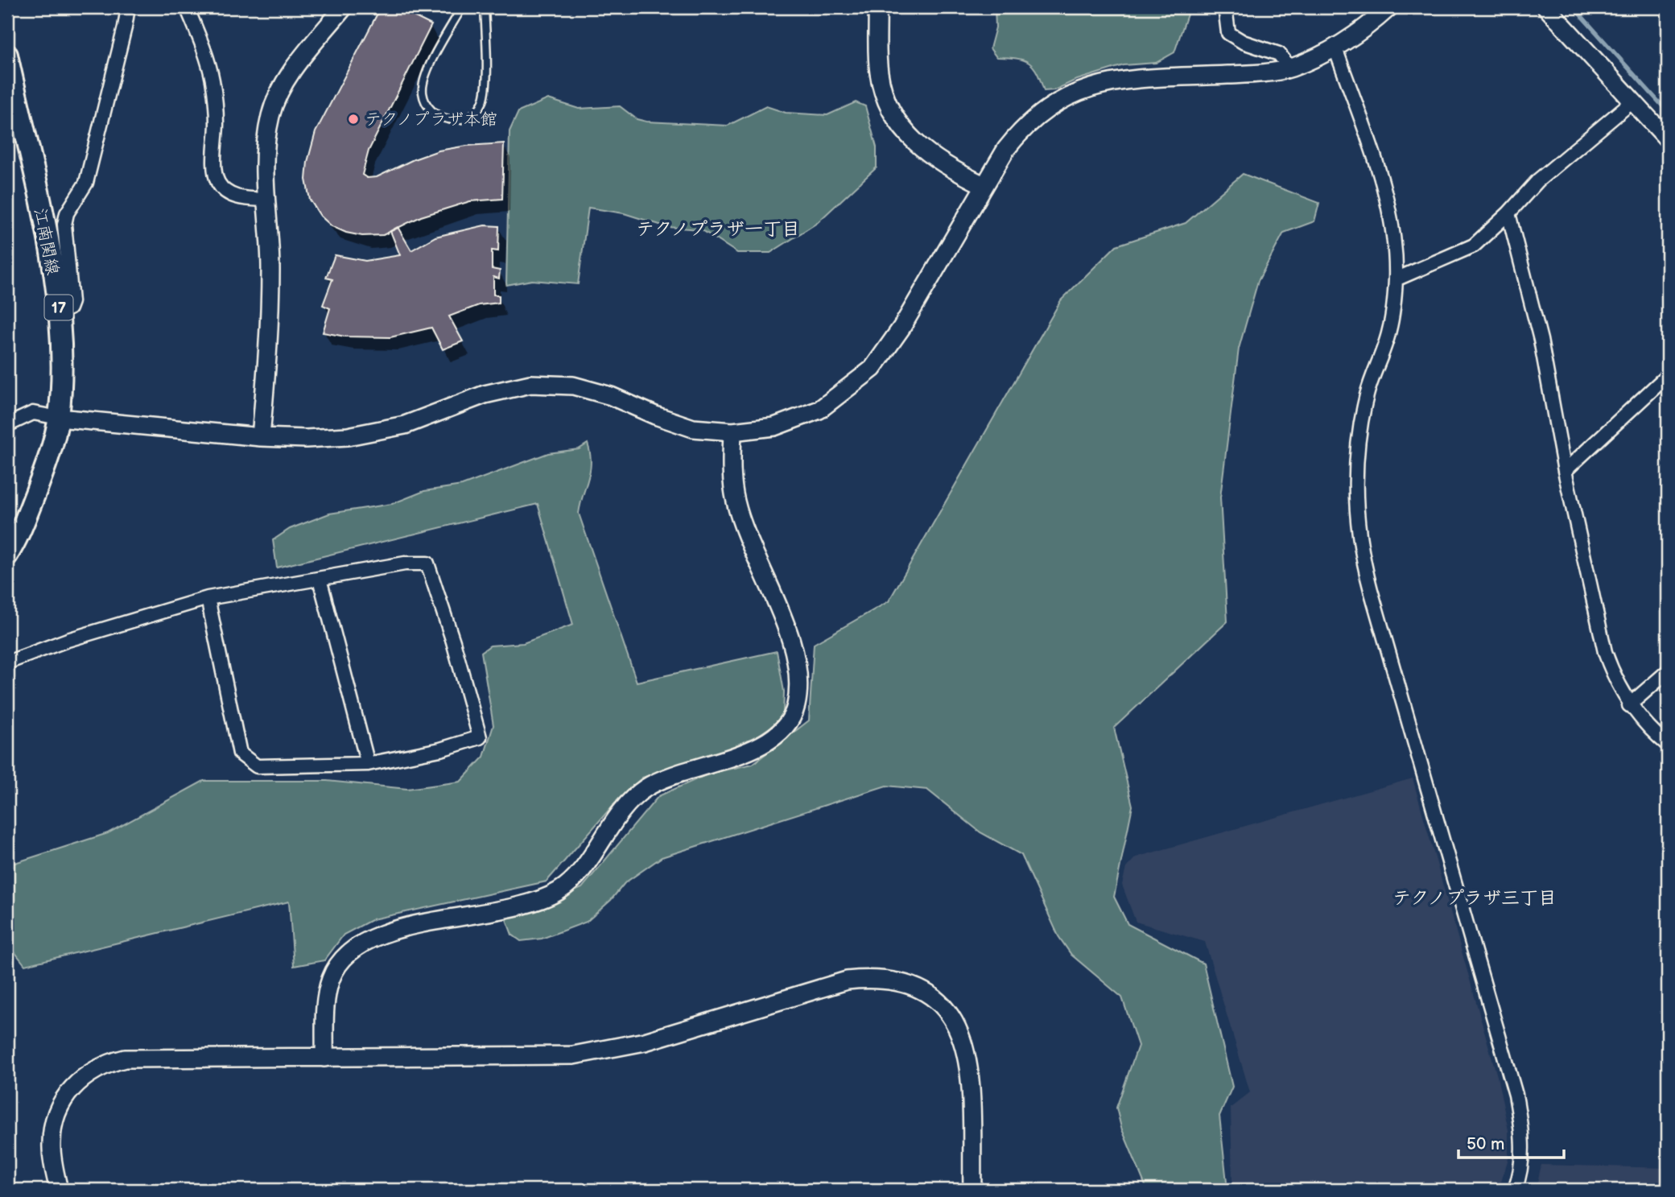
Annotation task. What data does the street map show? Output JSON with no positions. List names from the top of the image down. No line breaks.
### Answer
{"streets":{"main road":["江南関線","17"]},"districts":["テクノプラザ一丁目","テクノプラザ三丁目"],"places":["テクノプラザ本館"],"scale_bar":"50 m"}
